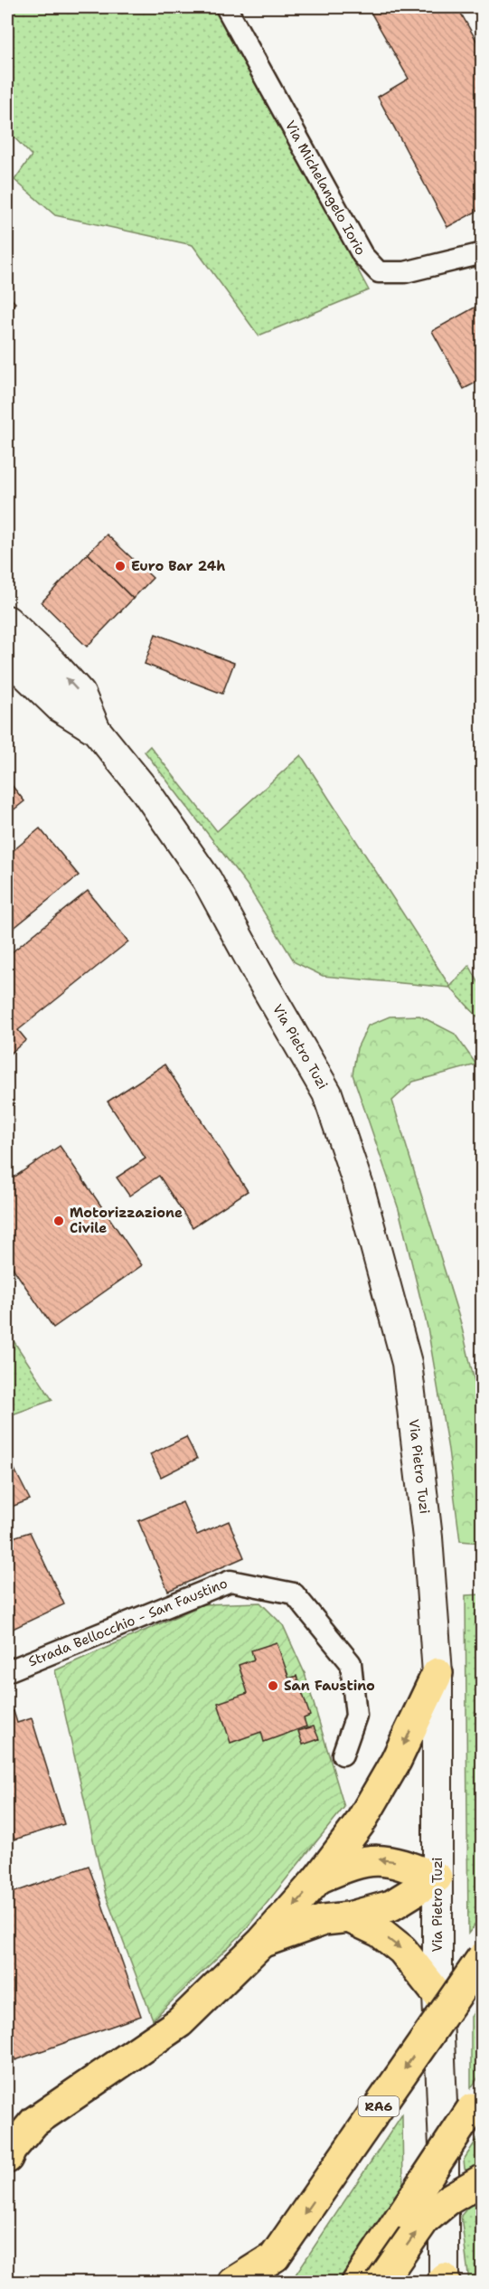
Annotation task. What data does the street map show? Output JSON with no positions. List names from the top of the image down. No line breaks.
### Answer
{"streets":{"highway":["RA6"],"main road":["Via Pietro Tuzi"],"street":["Via Michelangelo Iorio","Strada Bellocchio - San Faustino"]},"places":["Euro Bar 24h","Motorizzazione Civile","San Faustino"]}
